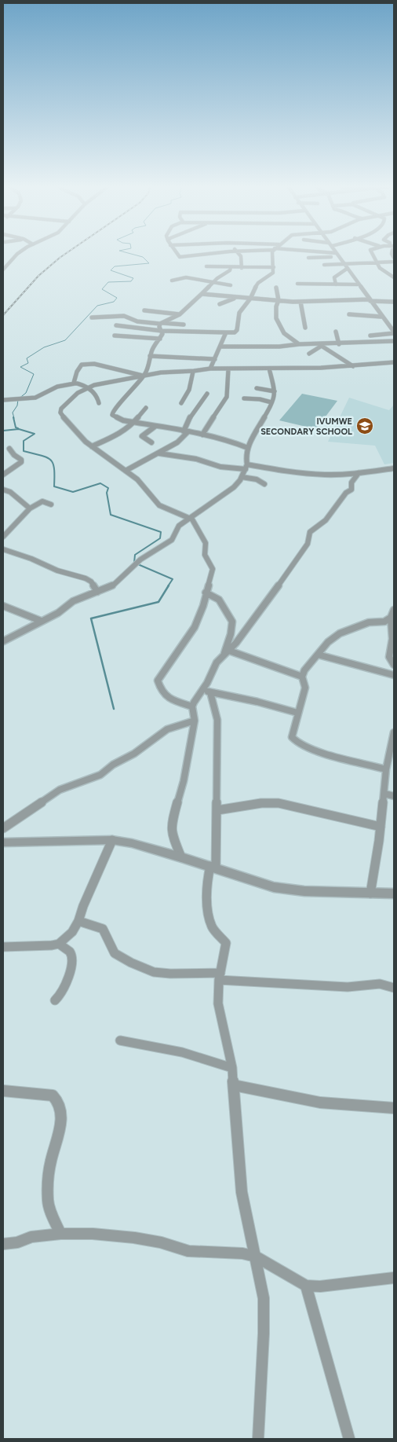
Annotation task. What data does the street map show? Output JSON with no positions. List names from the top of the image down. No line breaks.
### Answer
{"places":{"school or university":["IVUMWE SECONDARY SCHOOL"]}}
